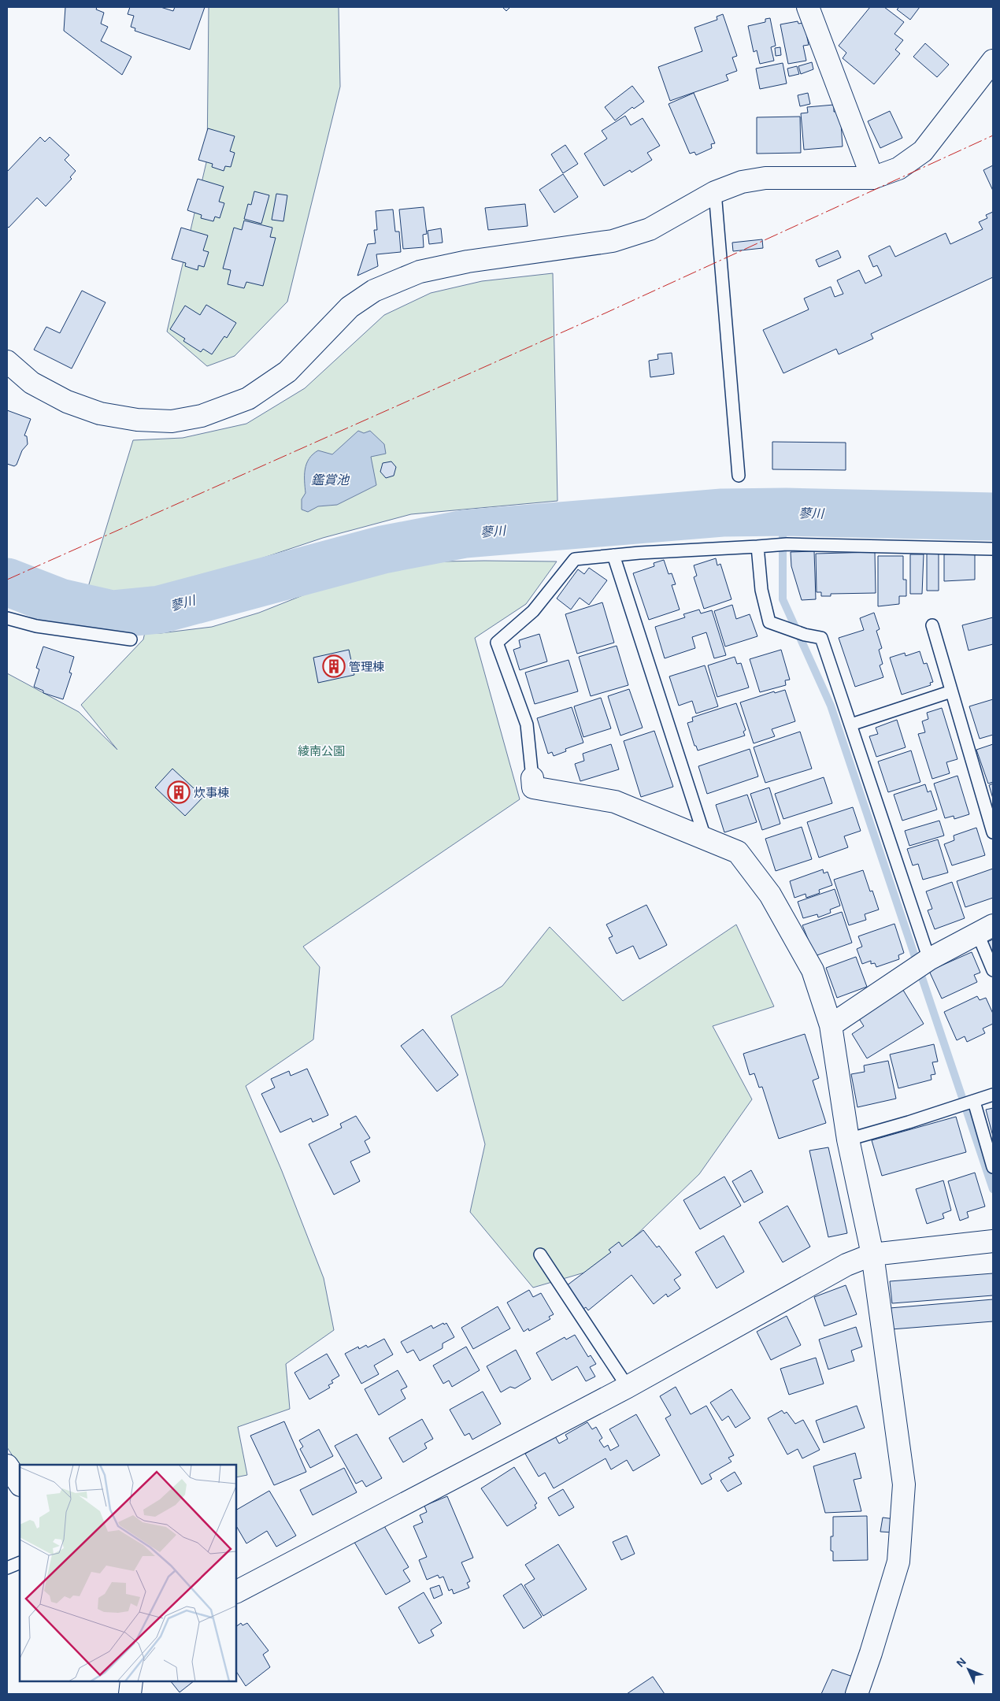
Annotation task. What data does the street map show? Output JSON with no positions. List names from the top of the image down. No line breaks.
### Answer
{"water":["鑑賞池","蓼川"],"parks":["綾南公園"],"places":{"building":["管理棟","炊事棟"]},"north":"top left"}
